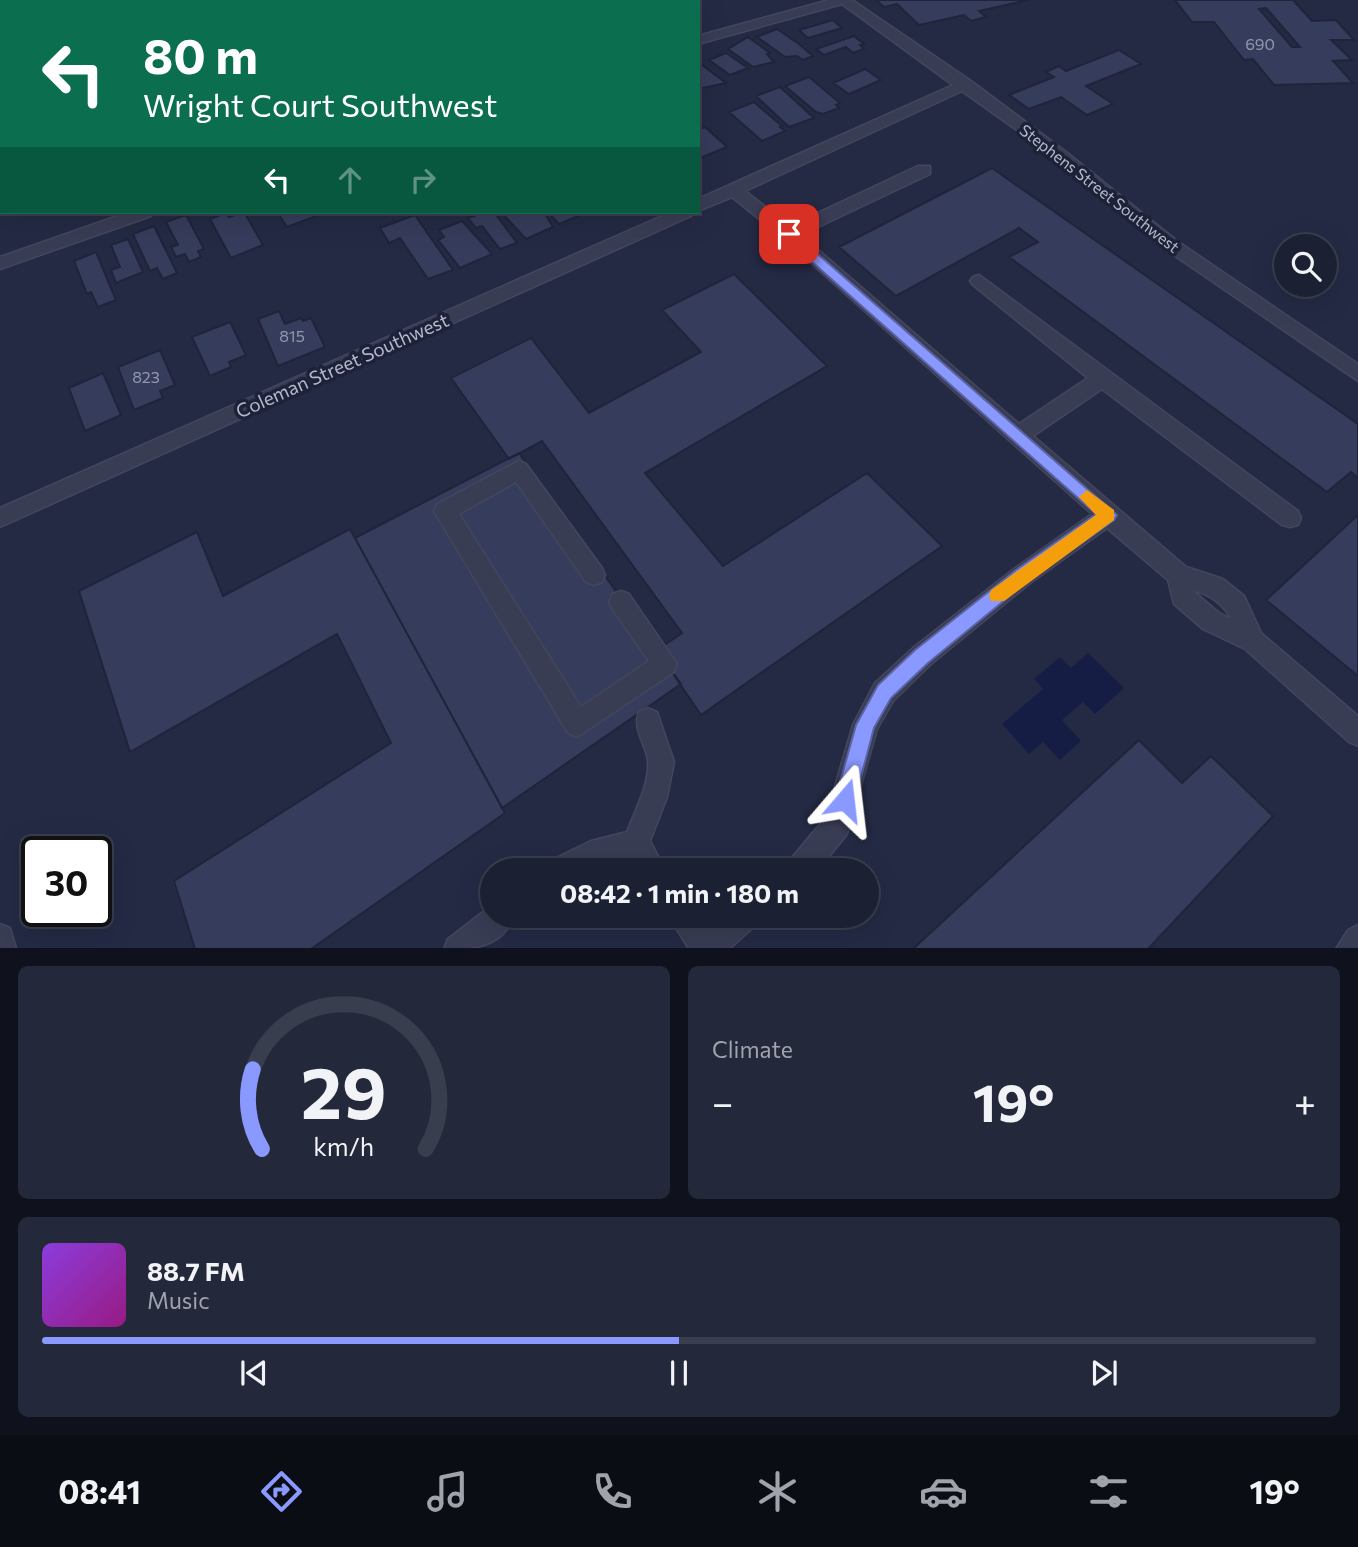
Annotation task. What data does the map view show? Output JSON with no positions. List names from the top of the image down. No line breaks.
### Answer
{"streets":{"street":["Stephens Street Southwest","Coleman Street Southwest"]},"house_numbers":["690","815","823"],"page":{"turn":["80 m","Wright Court Southwest"],"limit":"30","trip":"08:42 · 1 min · 180 m","tile":"Climate","heat":["−","19°","+"],"song":["88.7 FM","Music"],"tabs":["08:41","19°"],"gauge":["29","km/h"]}}
